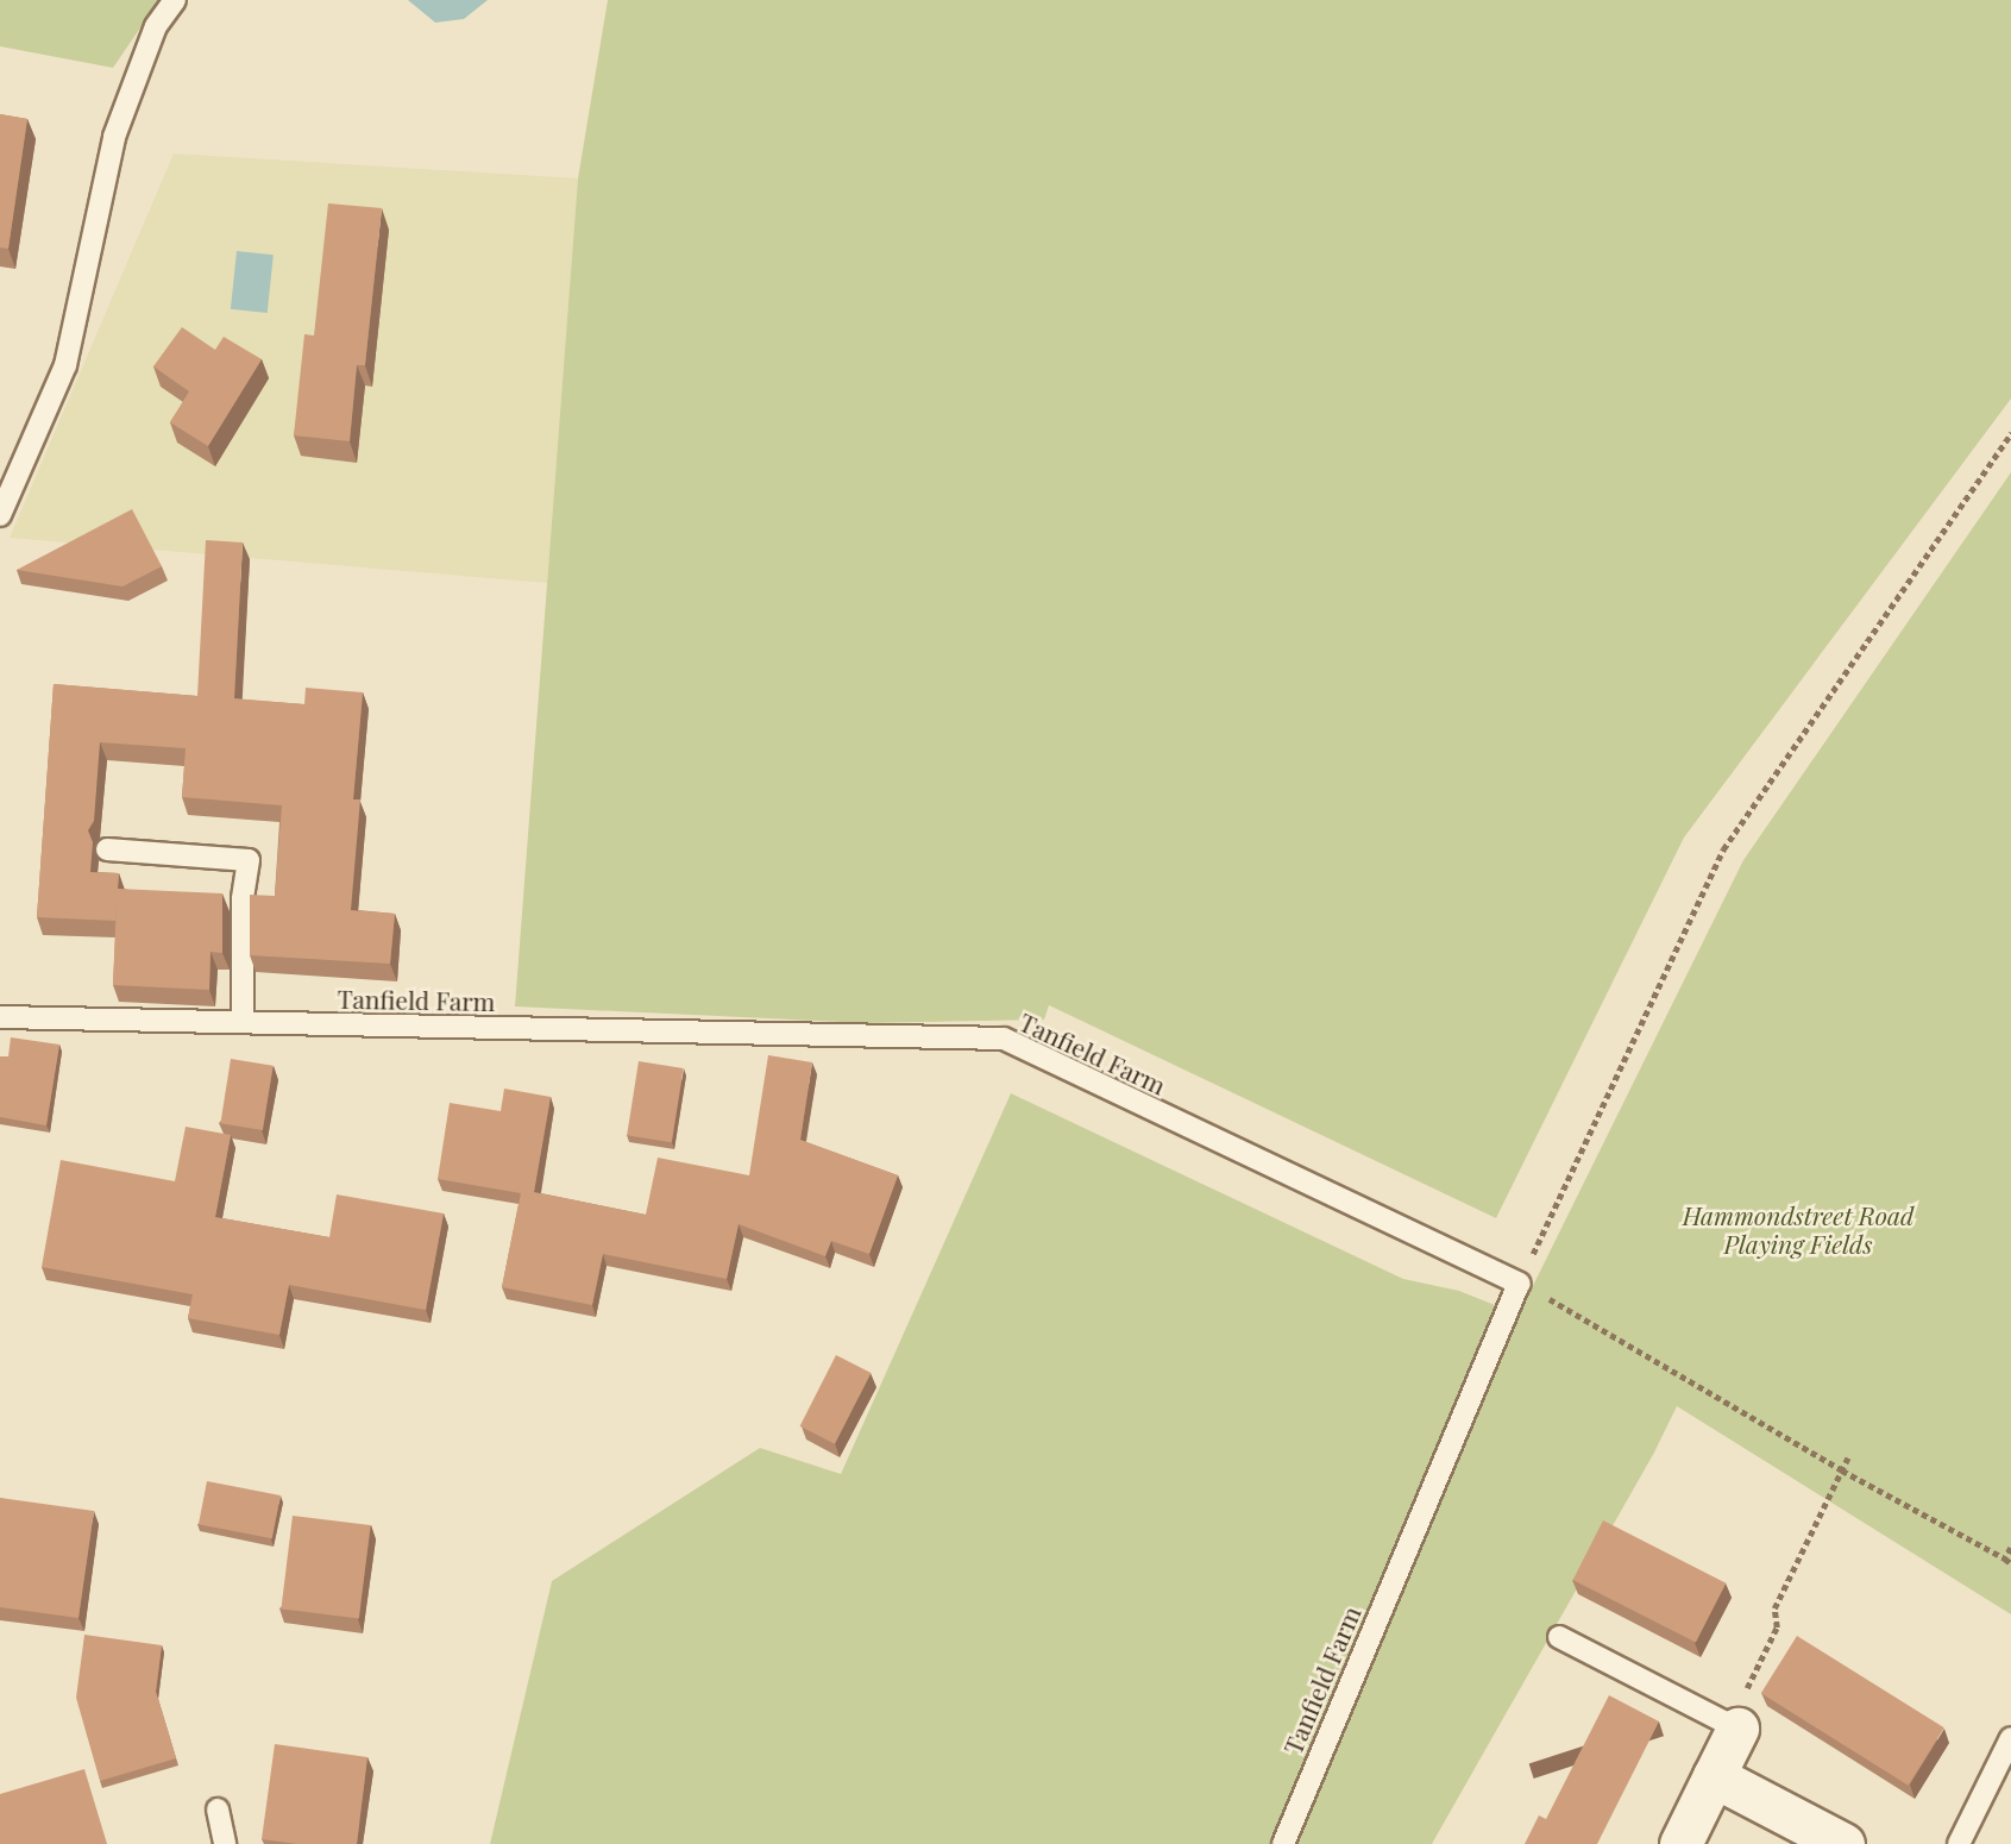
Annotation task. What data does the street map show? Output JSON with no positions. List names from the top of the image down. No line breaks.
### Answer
{"streets":{"lane":["Tanfield Farm"]},"parks":["Hammondstreet Road Playing Fields"]}
